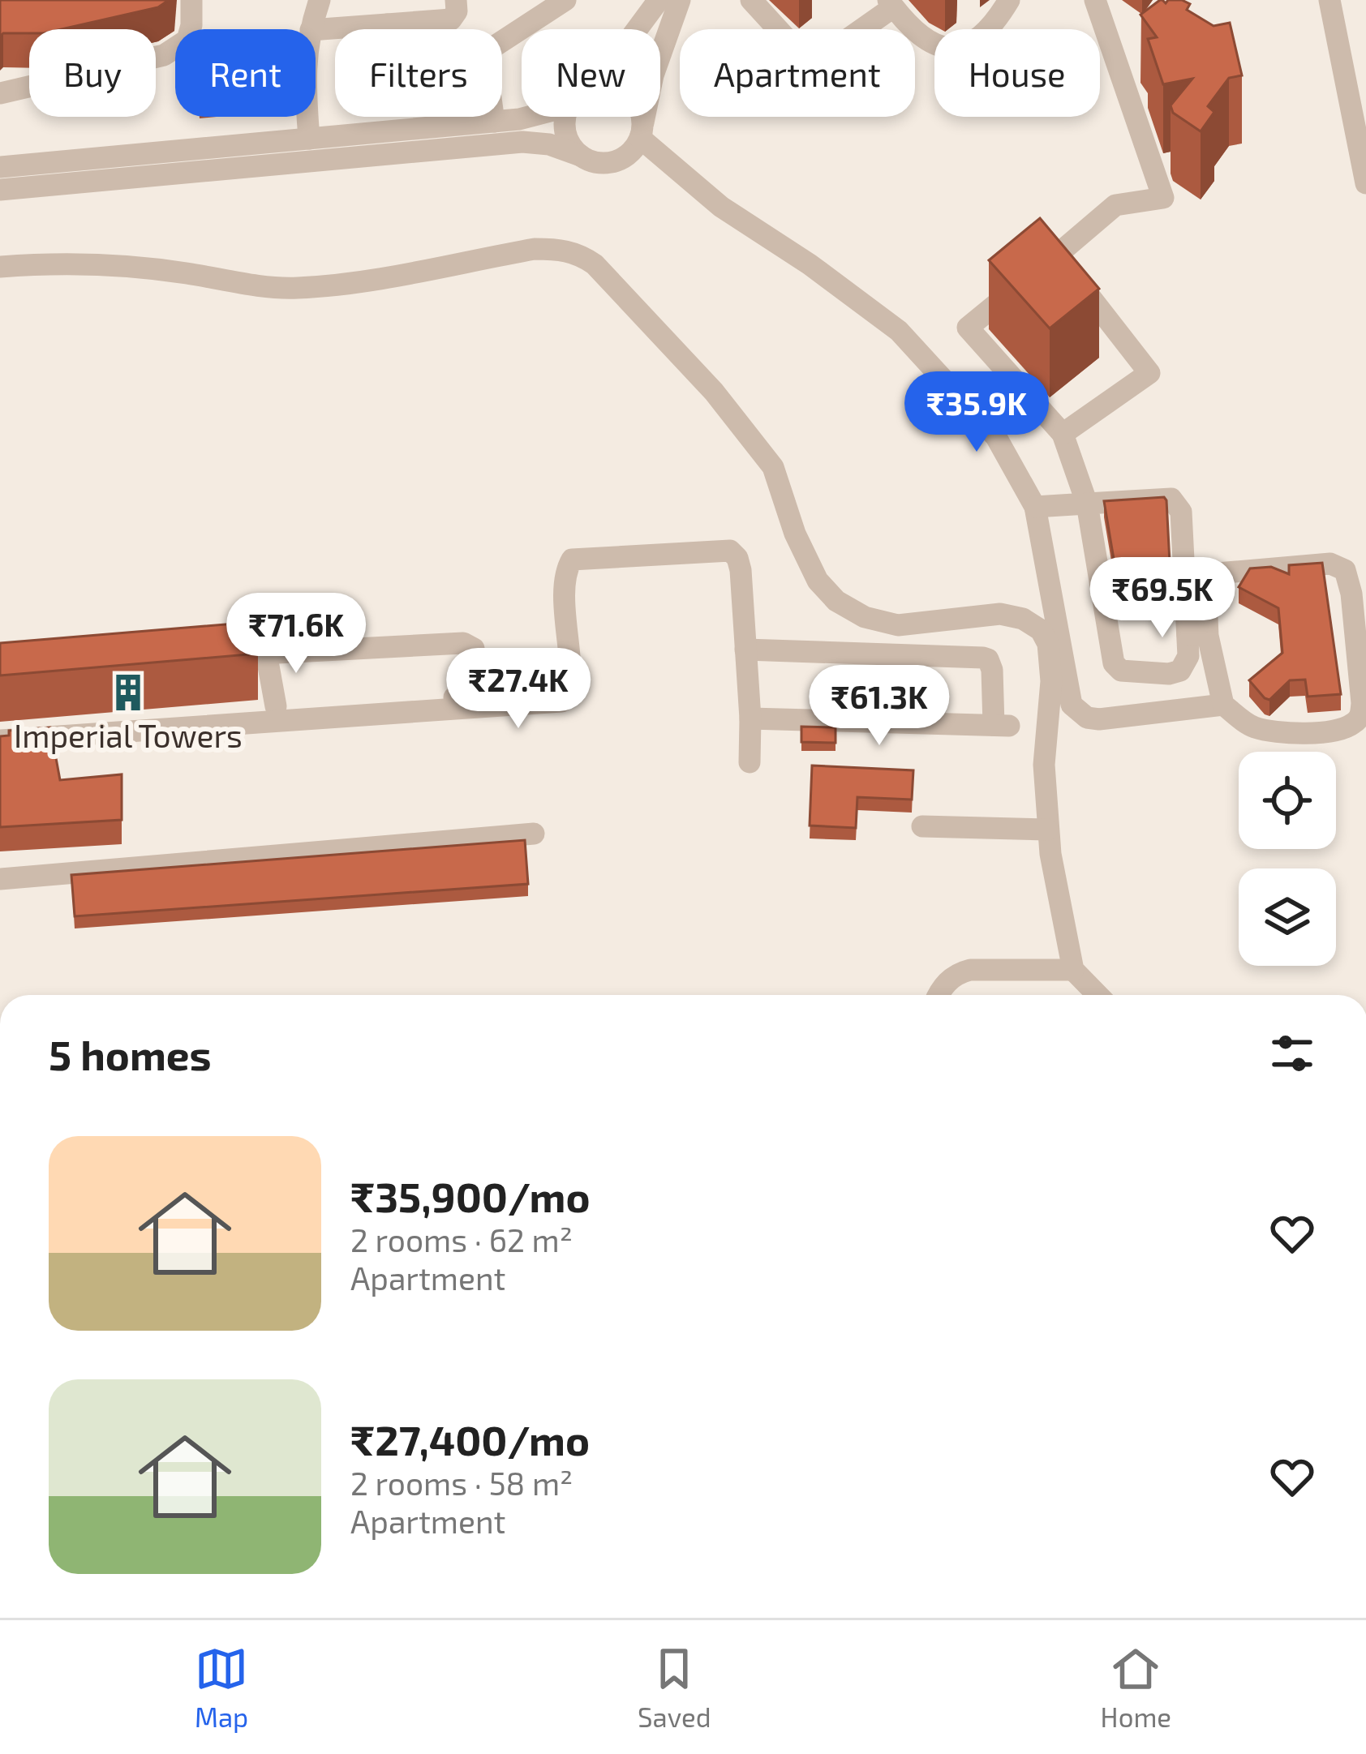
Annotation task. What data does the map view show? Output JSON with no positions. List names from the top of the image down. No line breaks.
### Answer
{"places":{"building":["Imperial Towers"]},"page":{"chip":["Buy","Rent","Filters","New","Apartment","House"],"price":["₹35.9K","₹69.5K","₹71.6K","₹27.4K","₹61.3K"],"heading":"5 homes","list":[{"name":"₹35,900/mo","note":"2 rooms · 62 m² · Apartment"},{"name":"₹27,400/mo","note":"2 rooms · 58 m² · Apartment"}],"tabs":["Map","Saved","Home"]}}
